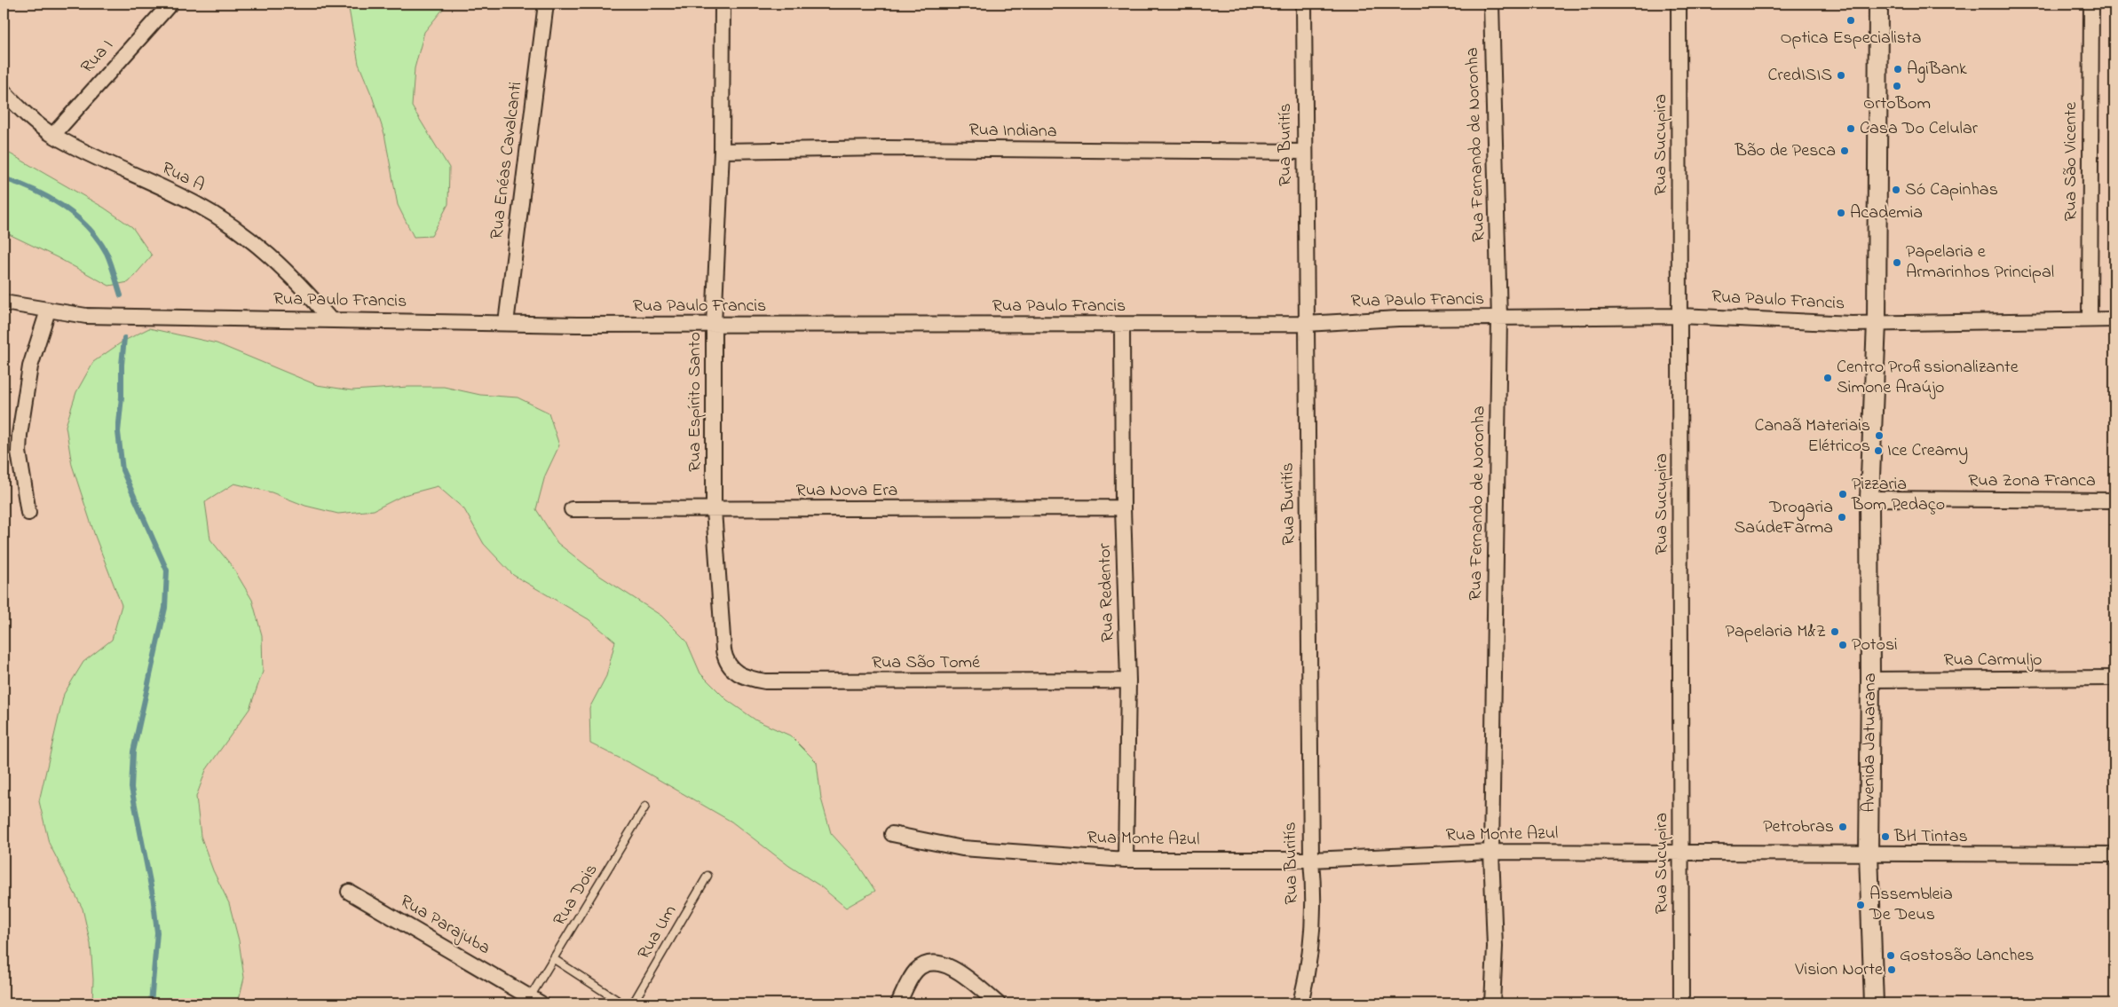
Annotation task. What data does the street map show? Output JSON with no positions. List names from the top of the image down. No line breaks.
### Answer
{"streets":{"street":["Rua I","Rua Indiana","Rua Buritís","Rua Fernando de Noronha","Rua Sucupira","Rua Enéas Cavalcanti","Rua São Vicente","Rua A","Rua Paulo Francis","Rua Espírito Santo","Rua Zona Franca","Rua Nova Era","Rua Redentor","Rua Carmuljo","Rua São Tomé","Avenida Jatuarana","Rua Monte Azul","Rua Parajuba"],"lane":["Rua Dois","Rua Um"]},"crossings":[["Rua I","Rua A"],["Rua Indiana","Rua Buritís"],["Rua Indiana","Rua Espírito Santo"],["Rua Buritís","Rua Paulo Francis"],["Rua Buritís","Rua Monte Azul"],["Rua Fernando de Noronha","Rua Paulo Francis"],["Rua Fernando de Noronha","Rua Monte Azul"],["Rua Sucupira","Rua Paulo Francis"],["Rua Sucupira","Rua Monte Azul"],["Rua Enéas Cavalcanti","Rua Paulo Francis"],["Rua São Vicente","Rua Paulo Francis"],["Rua A","Rua Paulo Francis"],["Rua Paulo Francis","Rua Espírito Santo"],["Rua Paulo Francis","Rua Redentor"],["Rua Paulo Francis","Avenida Jatuarana"],["Rua Espírito Santo","Rua Nova Era"],["Rua Espírito Santo","Rua São Tomé"],["Rua Zona Franca","Avenida Jatuarana"],["Rua Nova Era","Rua Redentor"],["Rua Redentor","Rua São Tomé"],["Rua Redentor","Rua Monte Azul"],["Rua Carmuljo","Avenida Jatuarana"],["Avenida Jatuarana","Rua Monte Azul"],["Rua Dois","Rua Parajuba"]],"places":["Optica Especialista","AgiBank","CredISIS","OrtoBom","Casa Do Celular","Bão de Pesca","Só Capinhas","Academia","Papelaria e Armarinhos Principal","Centro Profissionalizante Simone Araújo","Canaã Materiais Elétricos","Ice Creamy","Pizzaria Bom Pedaço","Drogaria SaúdeFarma","Papelaria M&Z","Potosi","Petrobras","BH Tintas","Assembleia De Deus","Gostosão Lanches","Vision Norte"]}
